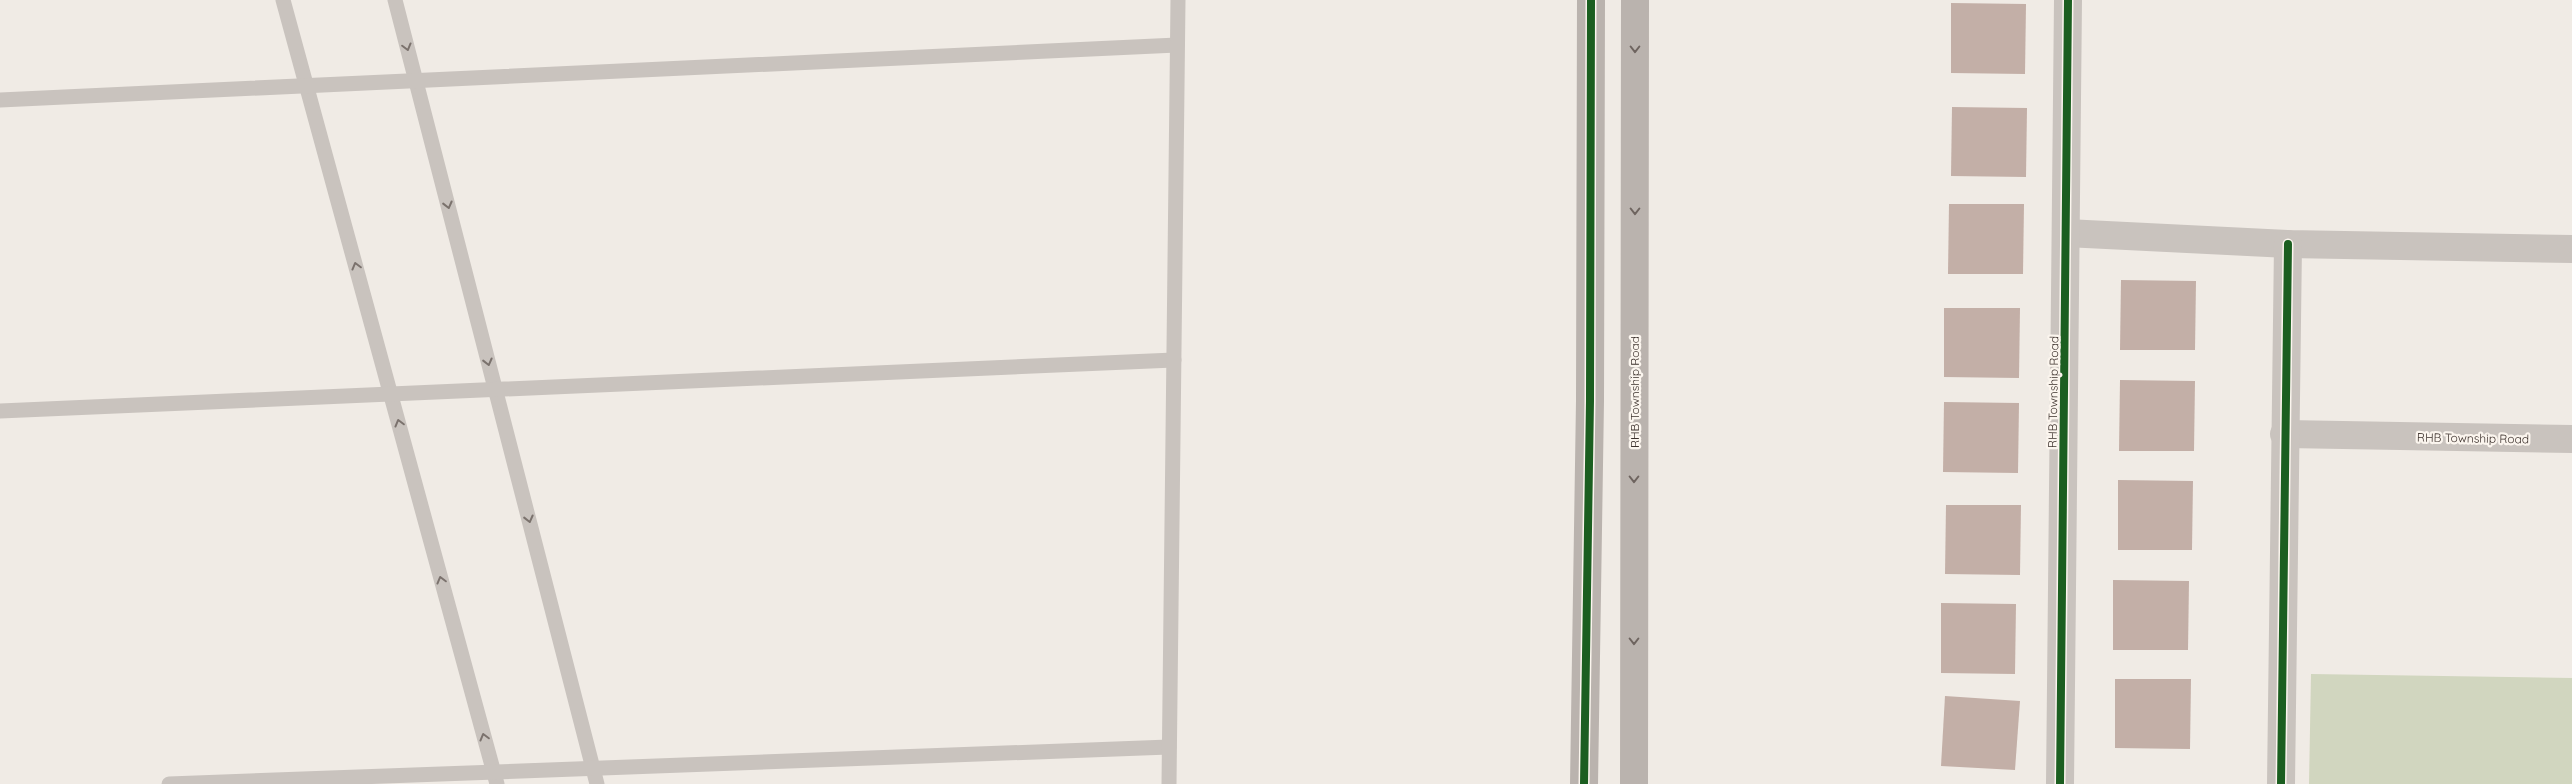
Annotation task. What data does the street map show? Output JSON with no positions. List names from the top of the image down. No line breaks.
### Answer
{"streets":{"street":["RHB Township Road"]}}
